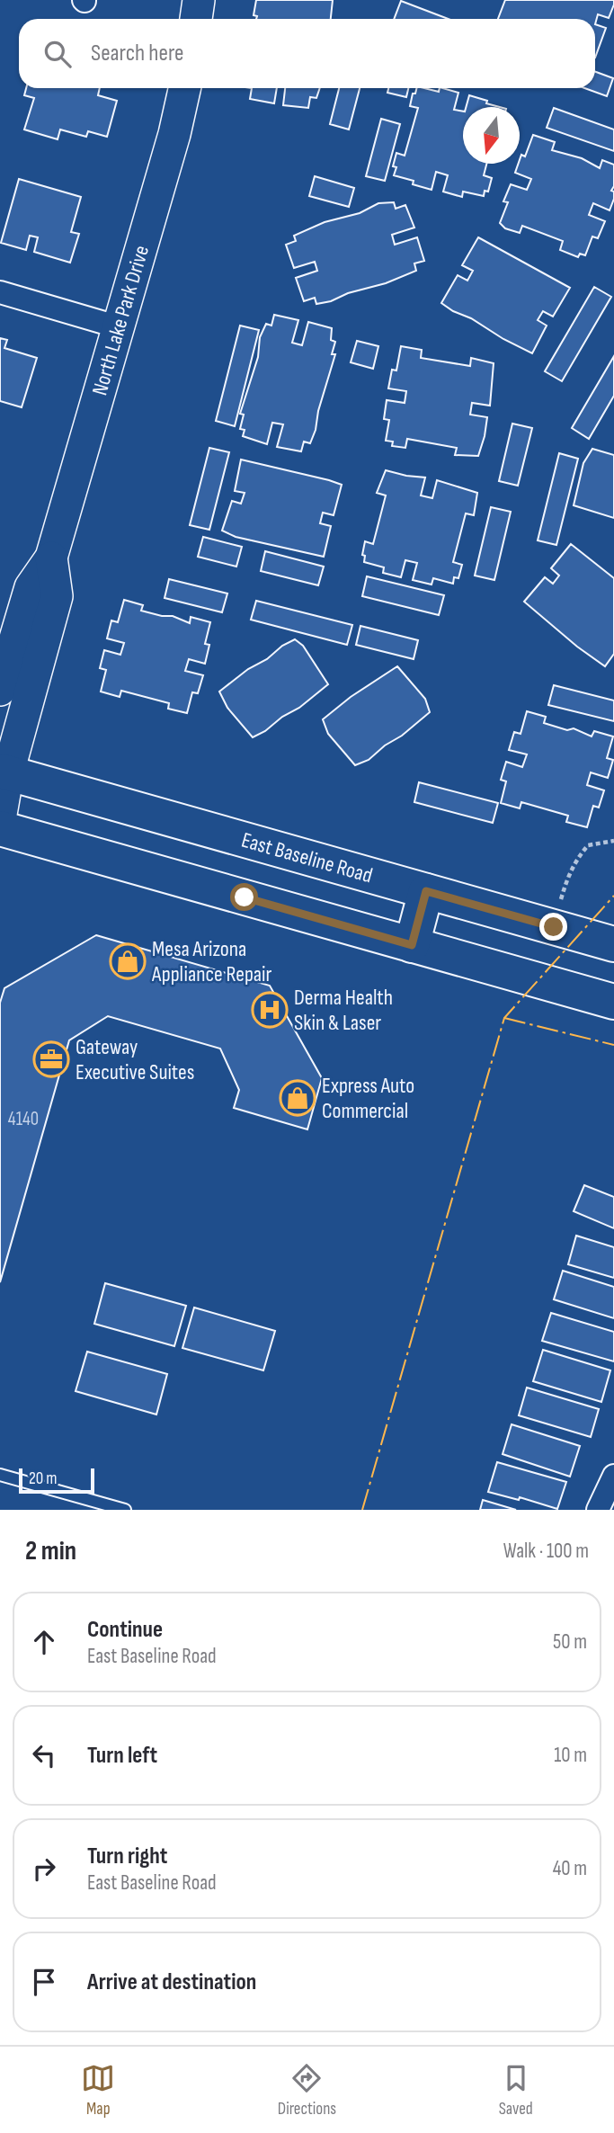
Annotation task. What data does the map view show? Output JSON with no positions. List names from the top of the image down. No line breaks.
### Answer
{"streets":{"main road":["East Baseline Road"],"street":["North Lake Park Drive"]},"crossings":[["North Lake Park Drive","East Baseline Road"]],"places":{"shop":["Mesa Arizona Appliance Repair","Express Auto Commercial"],"hospital":["Derma Health Skin & Laser"],"office":["Gateway Executive Suites"]},"house_numbers":["4140"],"scale_bar":"20 m","north":"bottom","page":{"search":"Search here","scale":"20 m","heading":["2 min","Walk · 100 m"],"list":[["Continue","East Baseline Road","50 m"],["Turn left","10 m"],["Turn right","East Baseline Road","40 m"],"Arrive at destination"],"nav":["Map","Directions","Saved"]}}
